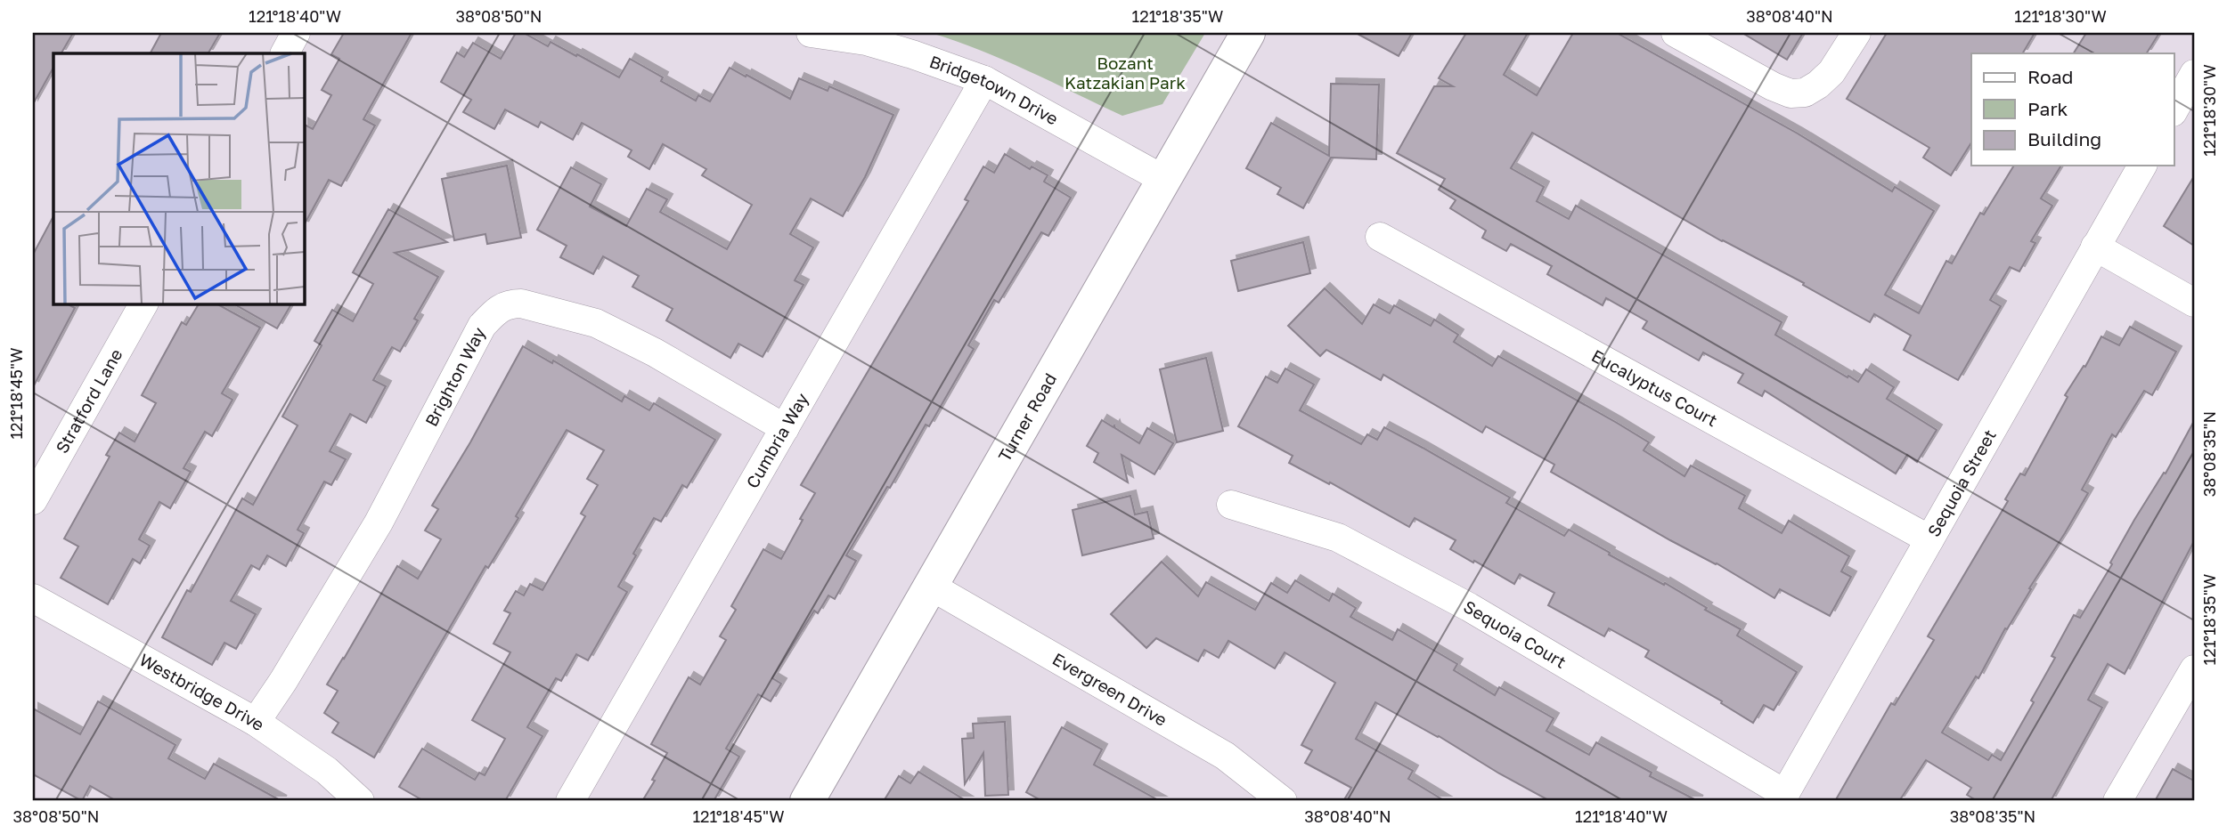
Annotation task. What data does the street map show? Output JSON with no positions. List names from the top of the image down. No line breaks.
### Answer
{"streets":{"main road":["Turner Road"],"street":["Bridgetown Drive","Brighton Way","Eucalyptus Court","Stratford Lane","Cumbria Way","Sequoia Street","Sequoia Court","Evergreen Drive","Westbridge Drive"]},"crossings":[["Bridgetown Drive","Turner Road"],["Bridgetown Drive","Cumbria Way"],["Brighton Way","Cumbria Way"],["Brighton Way","Westbridge Drive"],["Eucalyptus Court","Sequoia Street"],["Turner Road","Evergreen Drive"],["Sequoia Street","Sequoia Court"]],"parks":["Bozant Katzakian Park"],"legend":["Road","Park","Building"],"coordinates":["121°18'40\"W","38°08'50\"N","121°18'35\"W","38°08'40\"N","121°18'30\"W","121°18'45\"W","38°08'35\"N"]}
